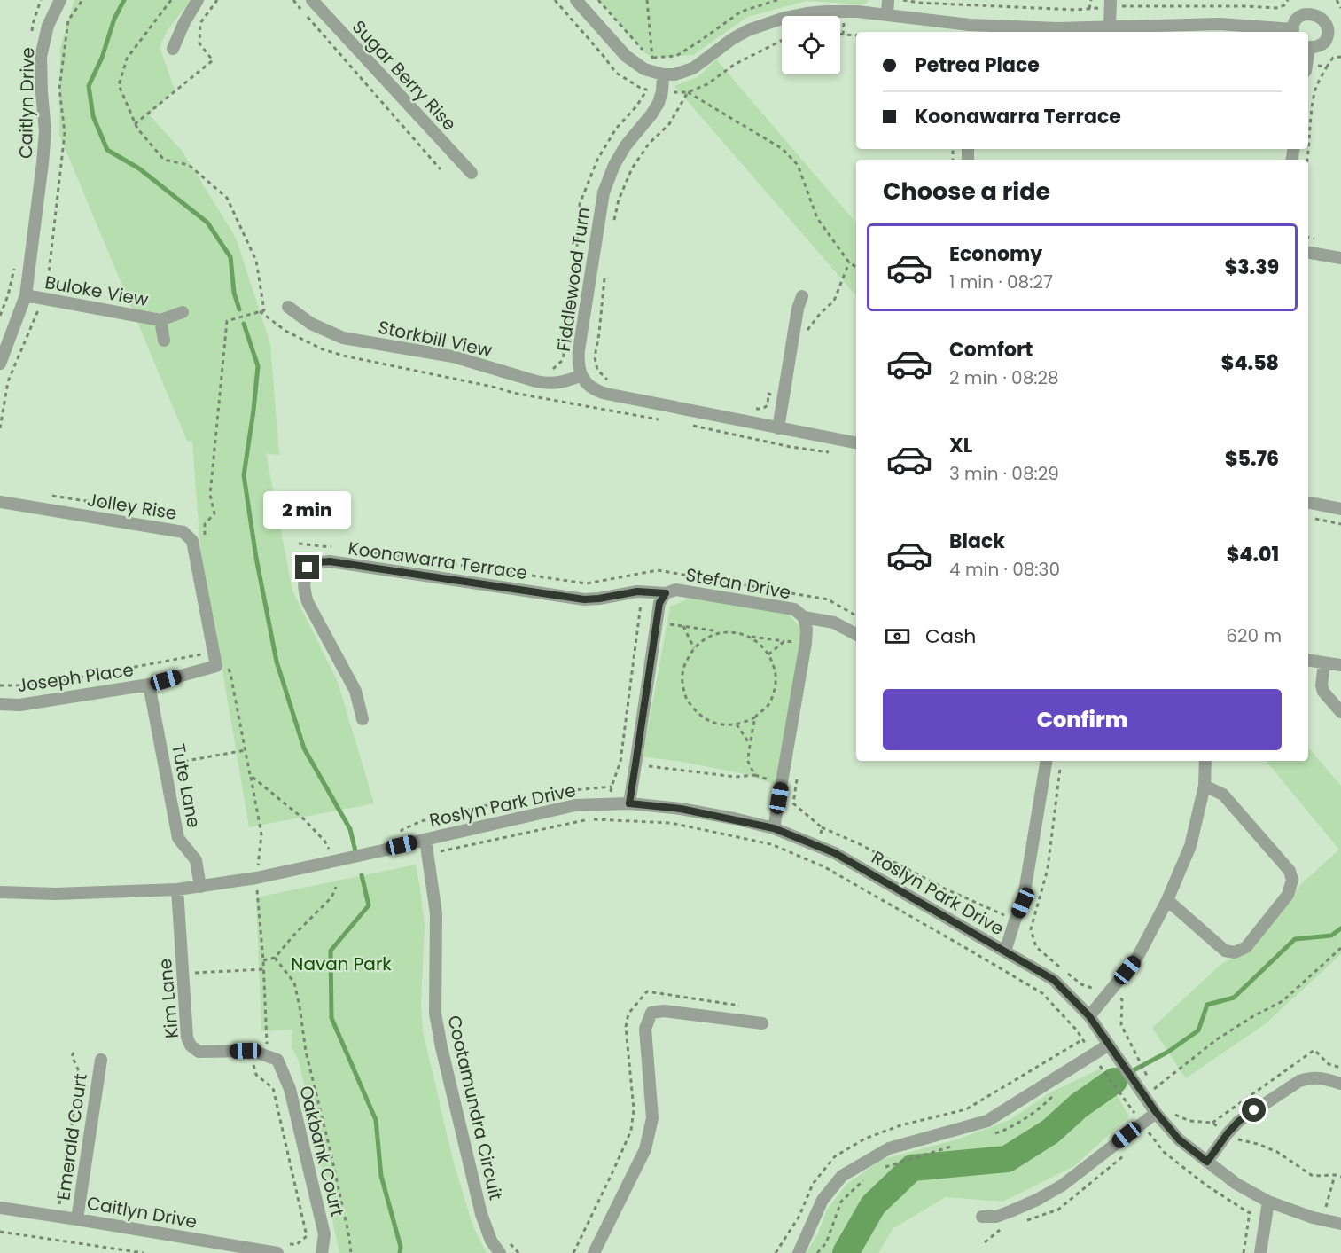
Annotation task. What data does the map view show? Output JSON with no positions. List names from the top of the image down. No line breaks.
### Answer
{"streets":{"street":["Sugar Berry Rise","Caitlyn Drive","Fiddlewood Turn","Buloke View","Storkbill View","Jolley Rise","Koonawarra Terrace","Stefan Drive","Joseph Place","Tute Lane","Roslyn Park Drive","Kim Lane","Cootamundra Circuit","Emerald Court","Oakbank Court"]},"crossings":[["Caitlyn Drive","Buloke View"],["Caitlyn Drive","Emerald Court"],["Fiddlewood Turn","Storkbill View"],["Jolley Rise","Joseph Place"],["Koonawarra Terrace","Stefan Drive"],["Stefan Drive","Roslyn Park Drive"],["Joseph Place","Tute Lane"],["Tute Lane","Roslyn Park Drive"],["Roslyn Park Drive","Kim Lane"],["Roslyn Park Drive","Cootamundra Circuit"],["Kim Lane","Oakbank Court"]],"parks":["Navan Park"],"page":{"banner":["Petrea Place","Koonawarra Terrace"],"heading":"Choose a ride","list":[{"name":"Economy","note":"1 min · 08:27","value":"$3.39"},{"name":"Comfort","note":"2 min · 08:28","value":"$4.58"},{"name":"XL","note":"3 min · 08:29","value":"$5.76"},{"name":"Black","note":"4 min · 08:30","value":"$4.01"}],"bubble":"2 min","pay":["Cash","620 m"],"buttons":"Confirm"}}
